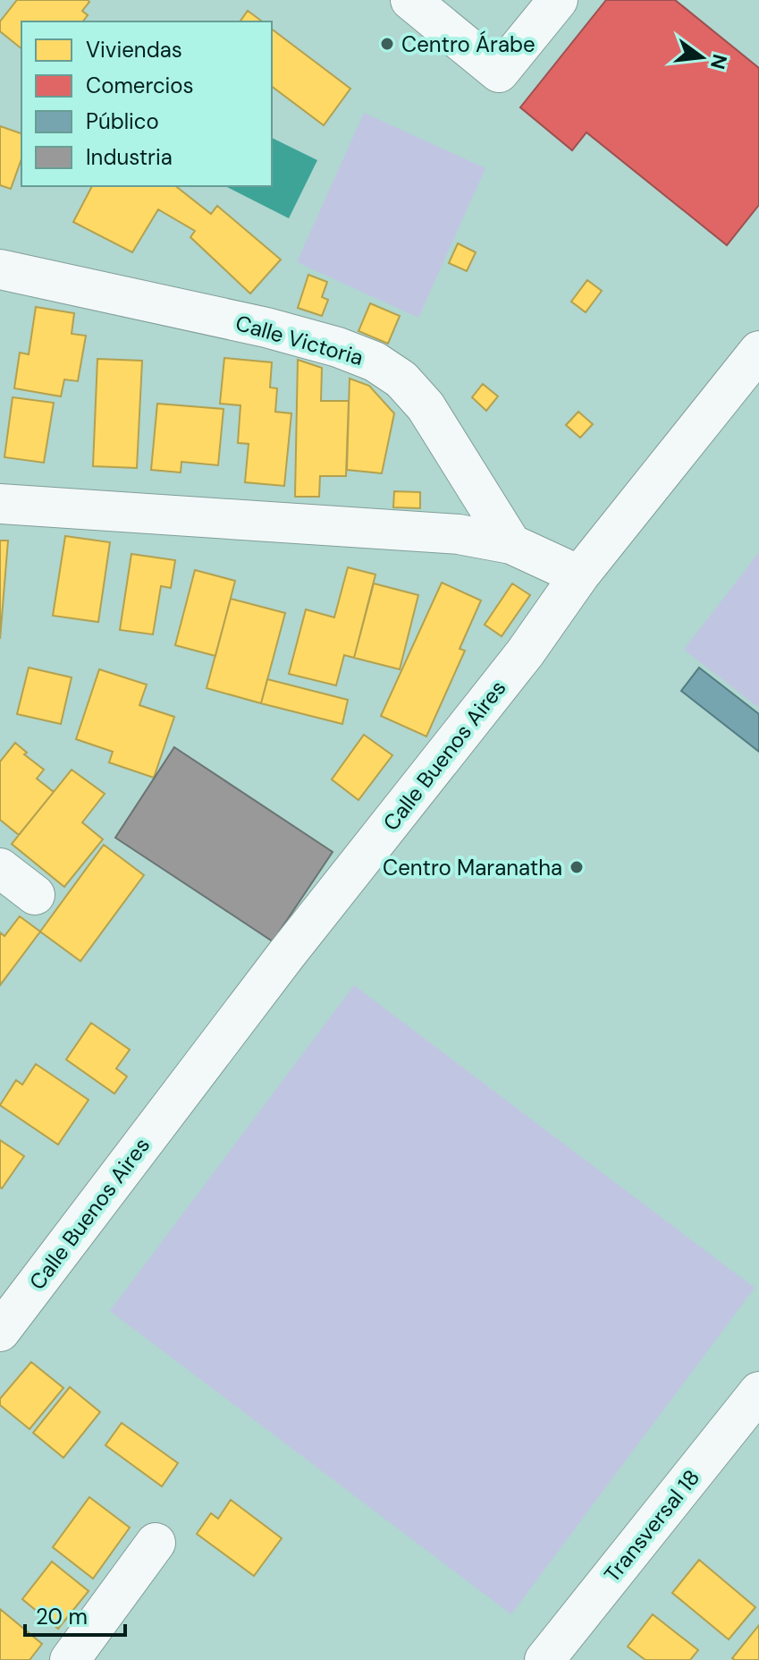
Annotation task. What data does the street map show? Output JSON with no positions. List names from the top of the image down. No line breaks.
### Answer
{"streets":{"street":["Calle Victoria","Calle Buenos Aires","Transversal 18"]},"places":["Centro Árabe","Centro Maranatha"],"legend":["Viviendas","Comercios","Público","Industria"],"scale_bar":"20 m","north":"right"}
